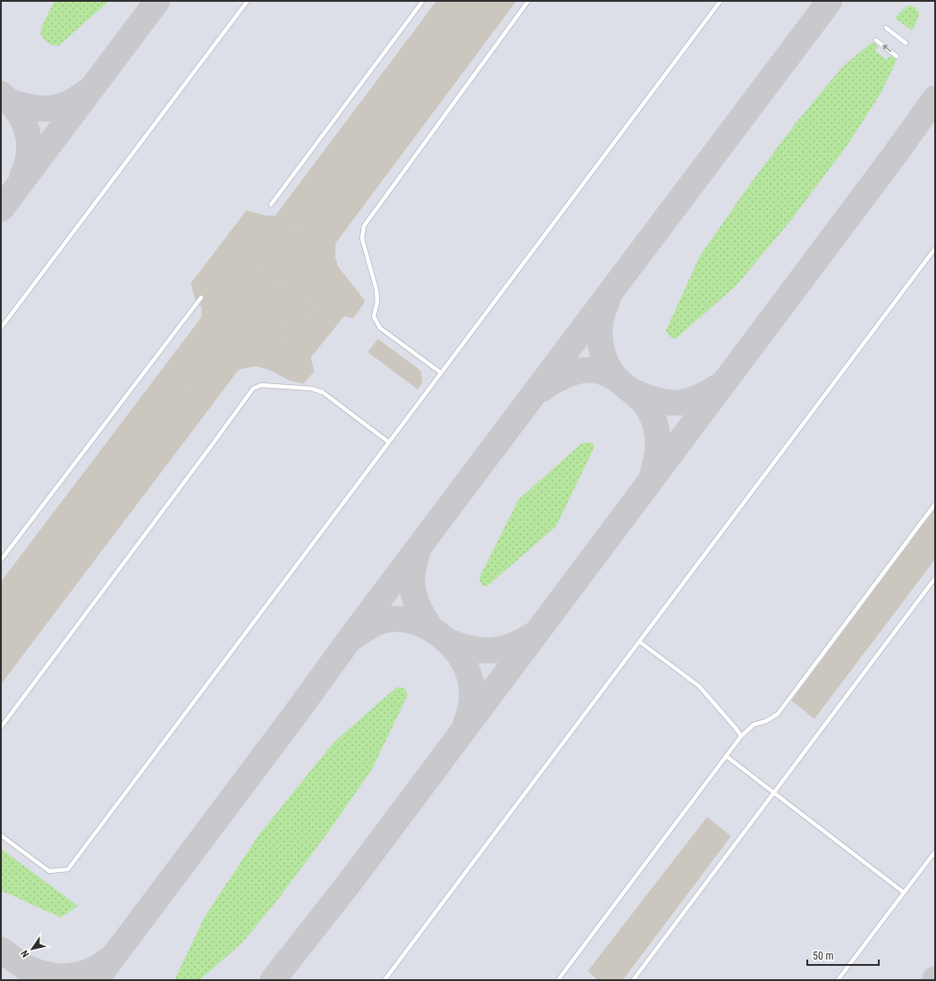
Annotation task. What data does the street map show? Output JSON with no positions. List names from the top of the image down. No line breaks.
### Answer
{"scale_bar":"50 m","north":"bottom left"}
